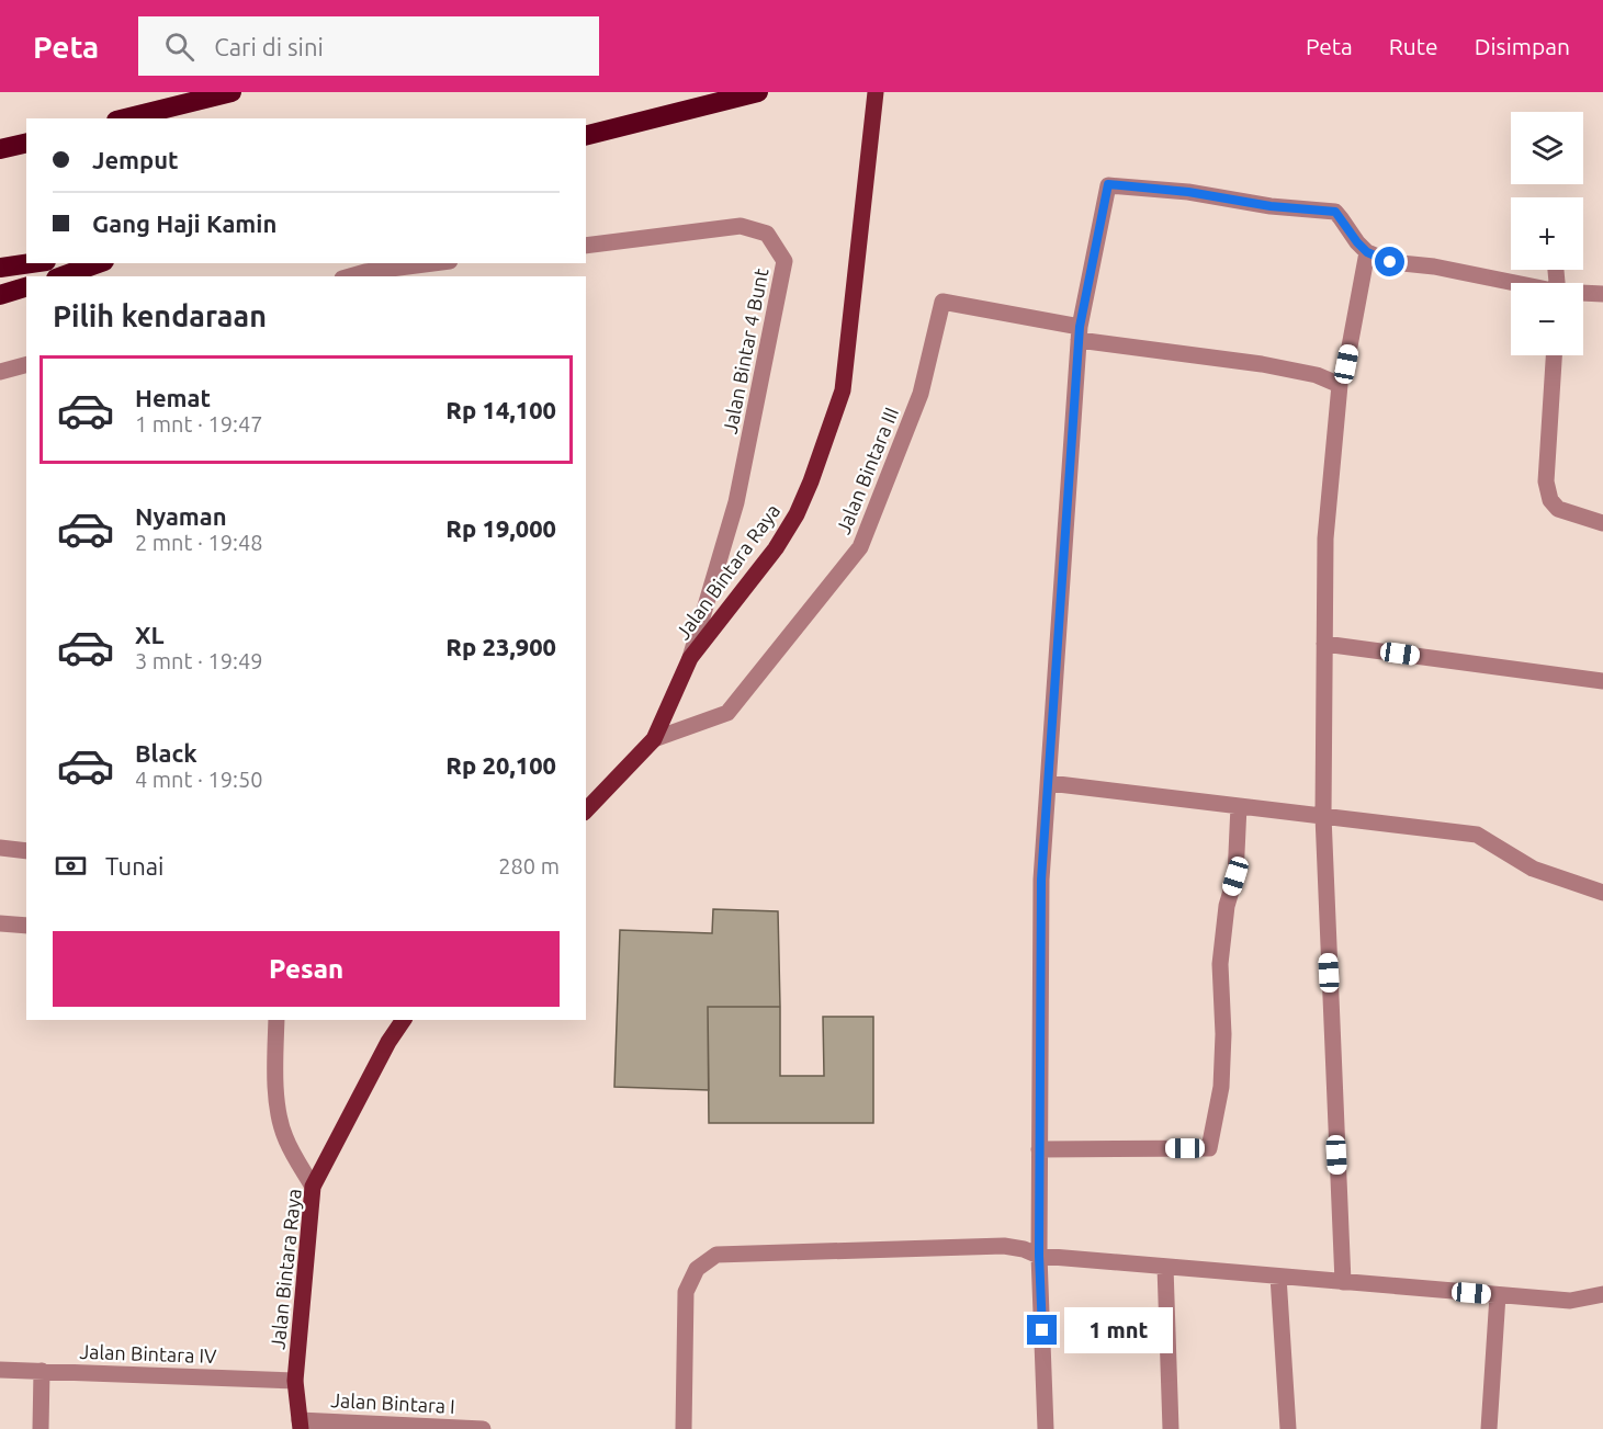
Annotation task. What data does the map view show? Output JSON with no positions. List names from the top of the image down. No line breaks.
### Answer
{"streets":{"main road":["Jalan Bintara Raya"],"street":["Jalan Bintar 4 Bunt","Jalan Bintara III","Jalan Bintara IV","Jalan Bintara I"]},"crossings":[["Jalan Bintar 4 Bunt","Jalan Bintara Raya"],["Jalan Bintara III","Jalan Bintara Raya"],["Jalan Bintara Raya","Jalan Bintara IV"],["Jalan Bintara Raya","Jalan Bintara I"]],"page":{"header":"Peta","search":"Cari di sini","nav":["Peta","Rute","Disimpan"],"map_buttons":["+","−"],"banner":["Jemput","Gang Haji Kamin"],"heading":"Pilih kendaraan","list":[{"name":"Hemat","note":"1 mnt · 19:47","value":"Rp 14,100"},{"name":"Nyaman","note":"2 mnt · 19:48","value":"Rp 19,000"},{"name":"XL","note":"3 mnt · 19:49","value":"Rp 23,900"},{"name":"Black","note":"4 mnt · 19:50","value":"Rp 20,100"}],"pay":["Tunai","280 m"],"buttons":"Pesan","bubble":"1 mnt"}}
